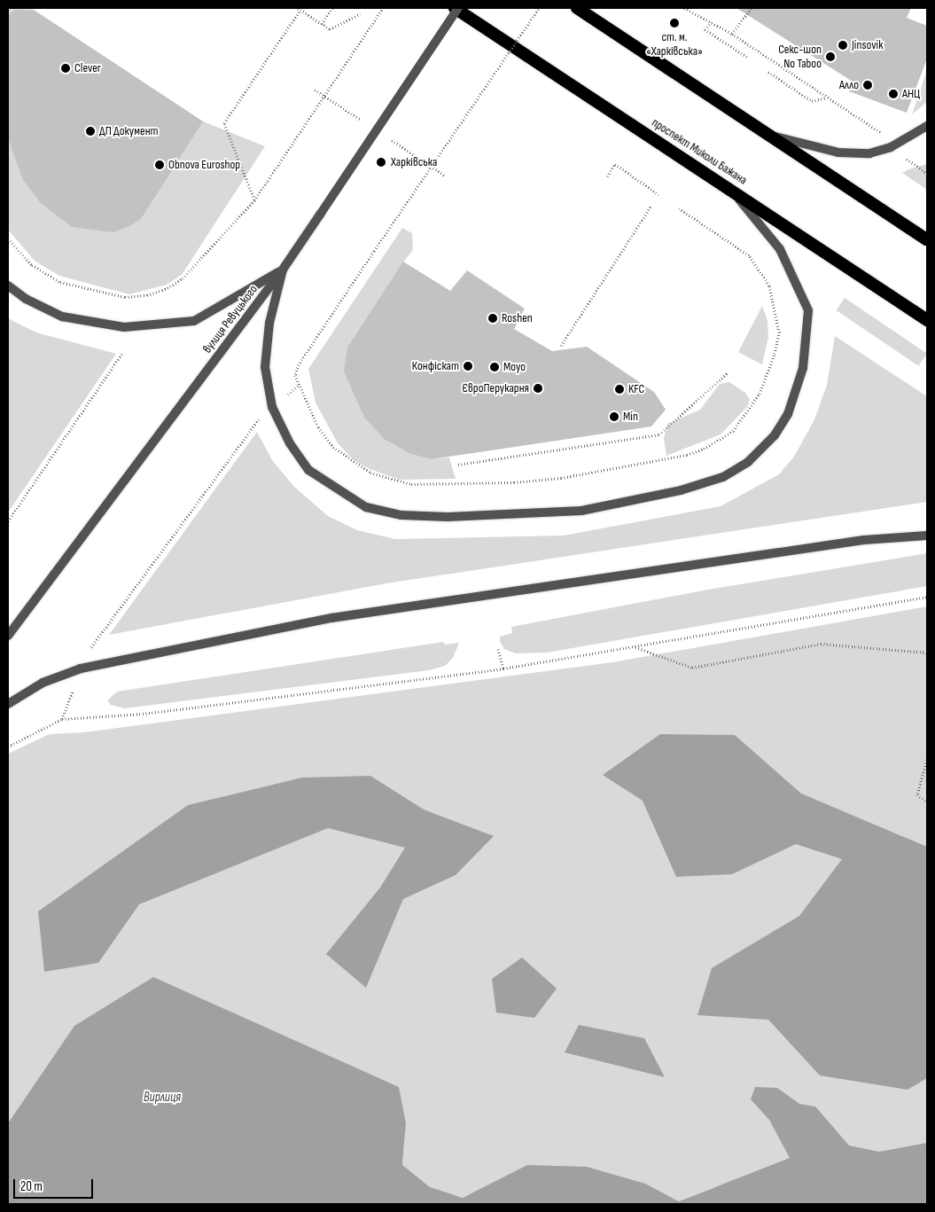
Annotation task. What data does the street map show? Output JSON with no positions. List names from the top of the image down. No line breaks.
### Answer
{"streets":{"highway":["проспект Миколи Бажана"],"street":["вулиця Ревуцького"]},"crossings":[["проспект Миколи Бажана","вулиця Ревуцького"]],"water":["Вирлиця"],"places":["ст. м. «Харківська»","Jinsovik","Секс-шоп No Taboo","Clever","Алло","АНЦ","ДП Документ","Харківська","Obnova Euroshop","Roshen","Конфіскат","Moyo","ЄвроПерукарня","KFC","Min"],"scale_bar":"20 m"}
